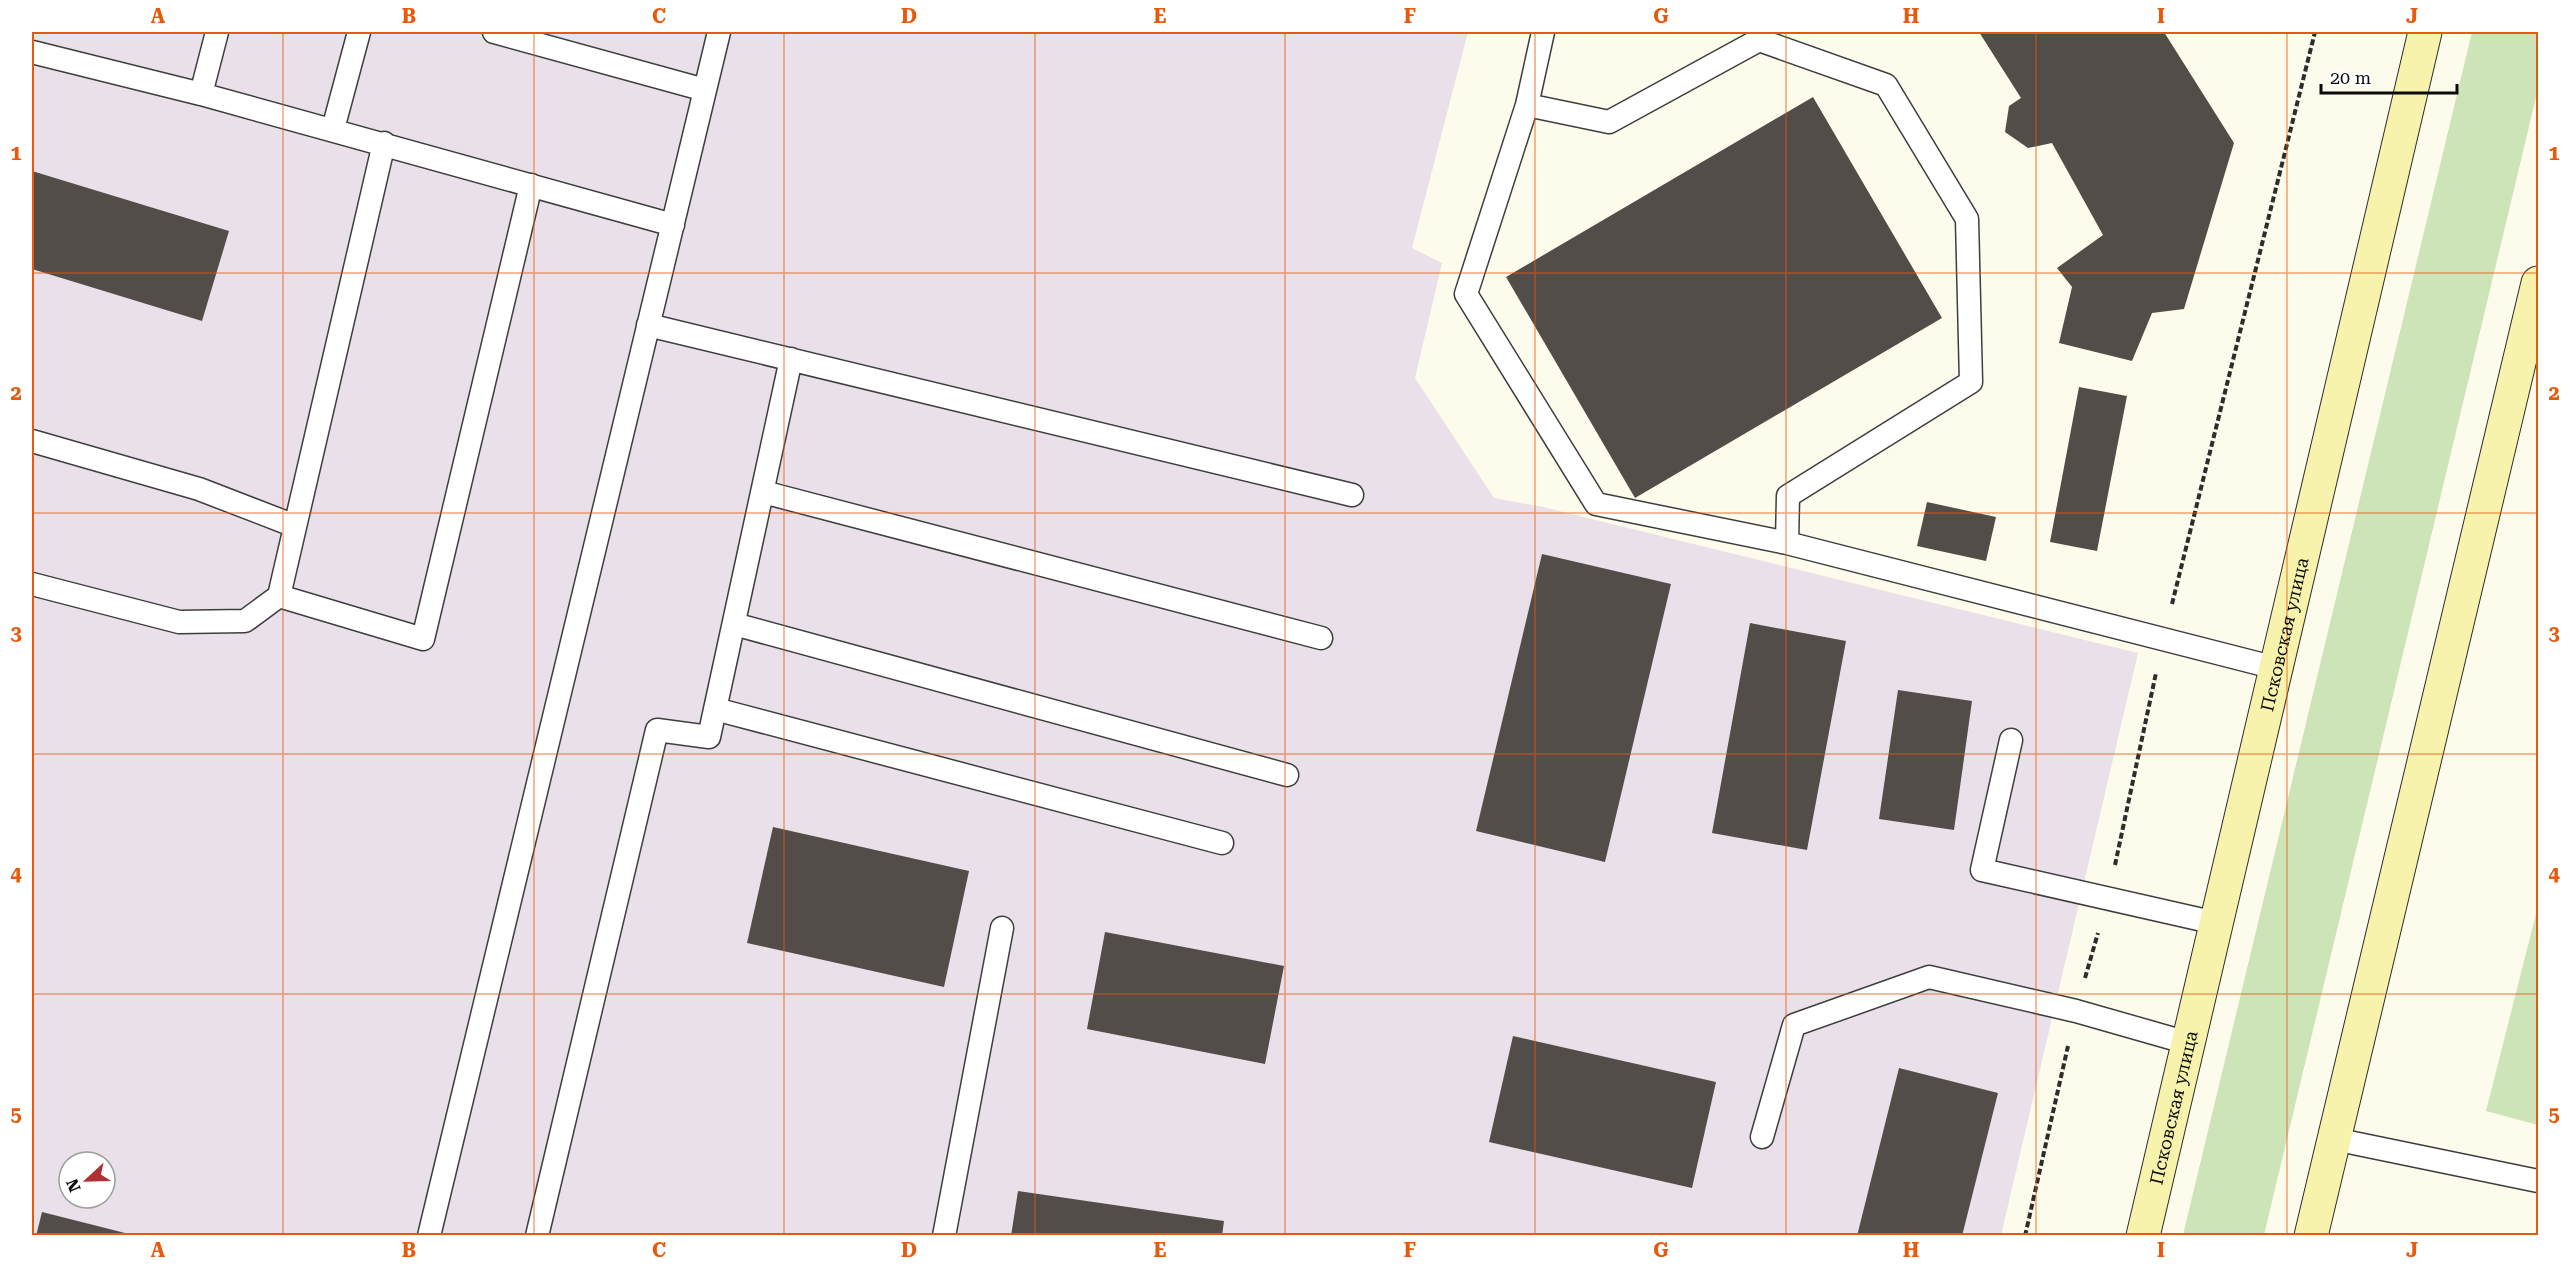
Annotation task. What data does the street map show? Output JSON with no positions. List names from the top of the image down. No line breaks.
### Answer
{"streets":{"main road":["Псковская улица"]},"scale_bar":"20 m","north":"left","grid":{"columns":["A","B","C","D","E","F","G","H","I","J"],"rows":["1","2","3","4","5"]}}
